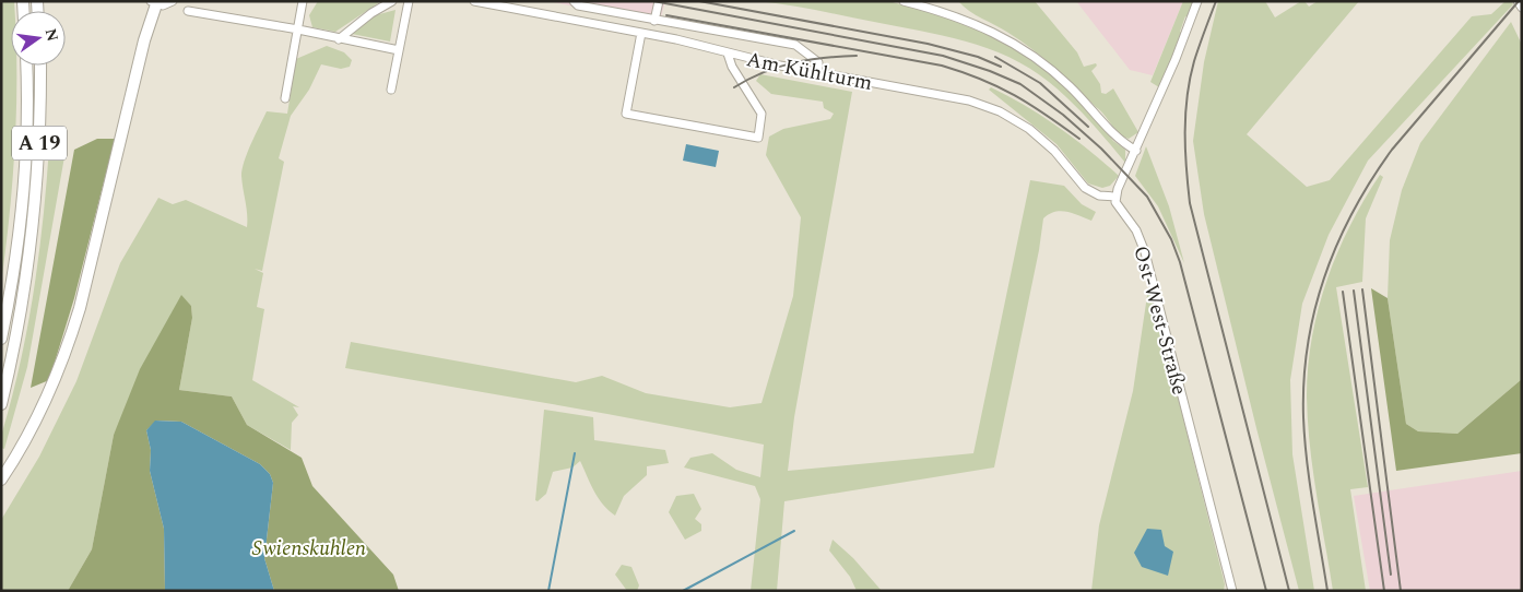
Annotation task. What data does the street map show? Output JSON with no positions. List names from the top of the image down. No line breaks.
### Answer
{"streets":{"highway":["A 19"],"street":["Am Kühlturm","Ost-West-Straße"]},"crossings":[["Am Kühlturm","Ost-West-Straße"]],"parks":["Swienskuhlen"],"north":"right"}
